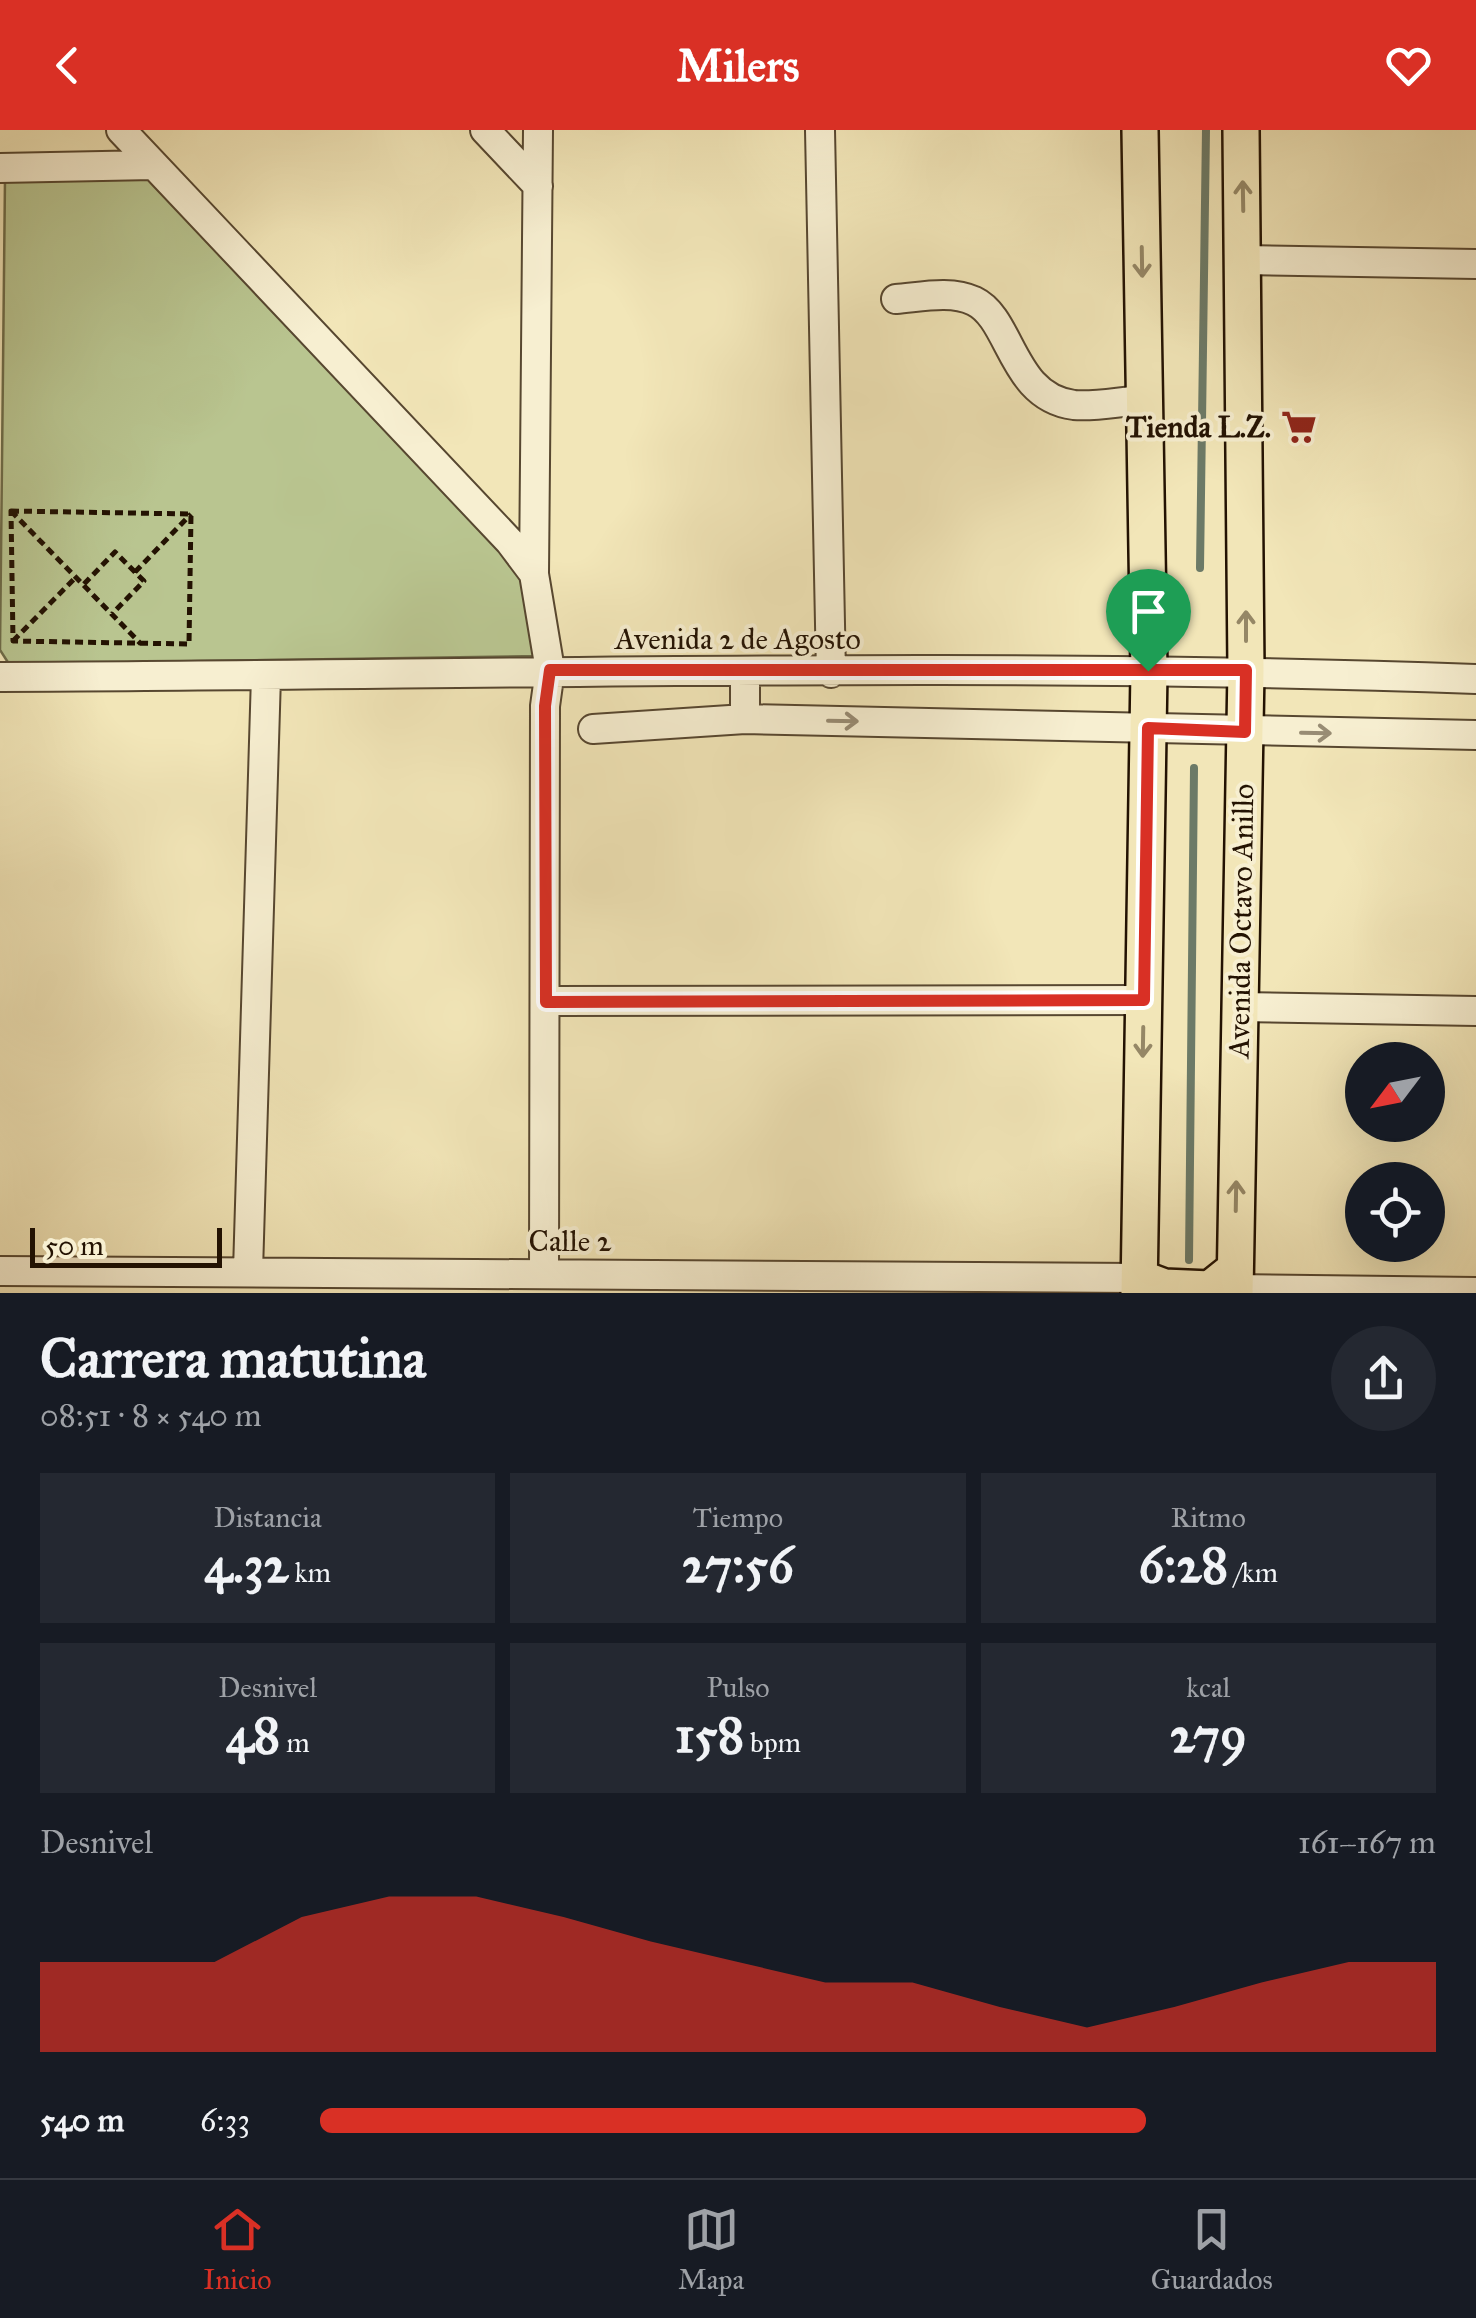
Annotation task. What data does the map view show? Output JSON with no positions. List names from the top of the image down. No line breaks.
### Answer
{"streets":{"main road":["Avenida Octavo Anillo"],"street":["Avenida 2 de Agosto","Calle 2"]},"crossings":[["Avenida 2 de Agosto","Avenida Octavo Anillo"]],"places":{"supermarket":["Tienda L.Z."]},"scale_bar":"50 m","north":"bottom left","page":{"header":"Milers","scale":"50 m","heading":["Carrera matutina","08:51 · 8 × 540 m"],"stats":[["Distancia","4.32 km"],["Tiempo","27:56"],["Ritmo","6:28 /km"],["Desnivel","48 m"],["Pulso","158 bpm"],["kcal","279"]],"chart":["Desnivel","161–167 m"],"list":[{"name":"540 m","note":"6:33"}],"tabs":["Inicio","Mapa","Guardados"]}}
